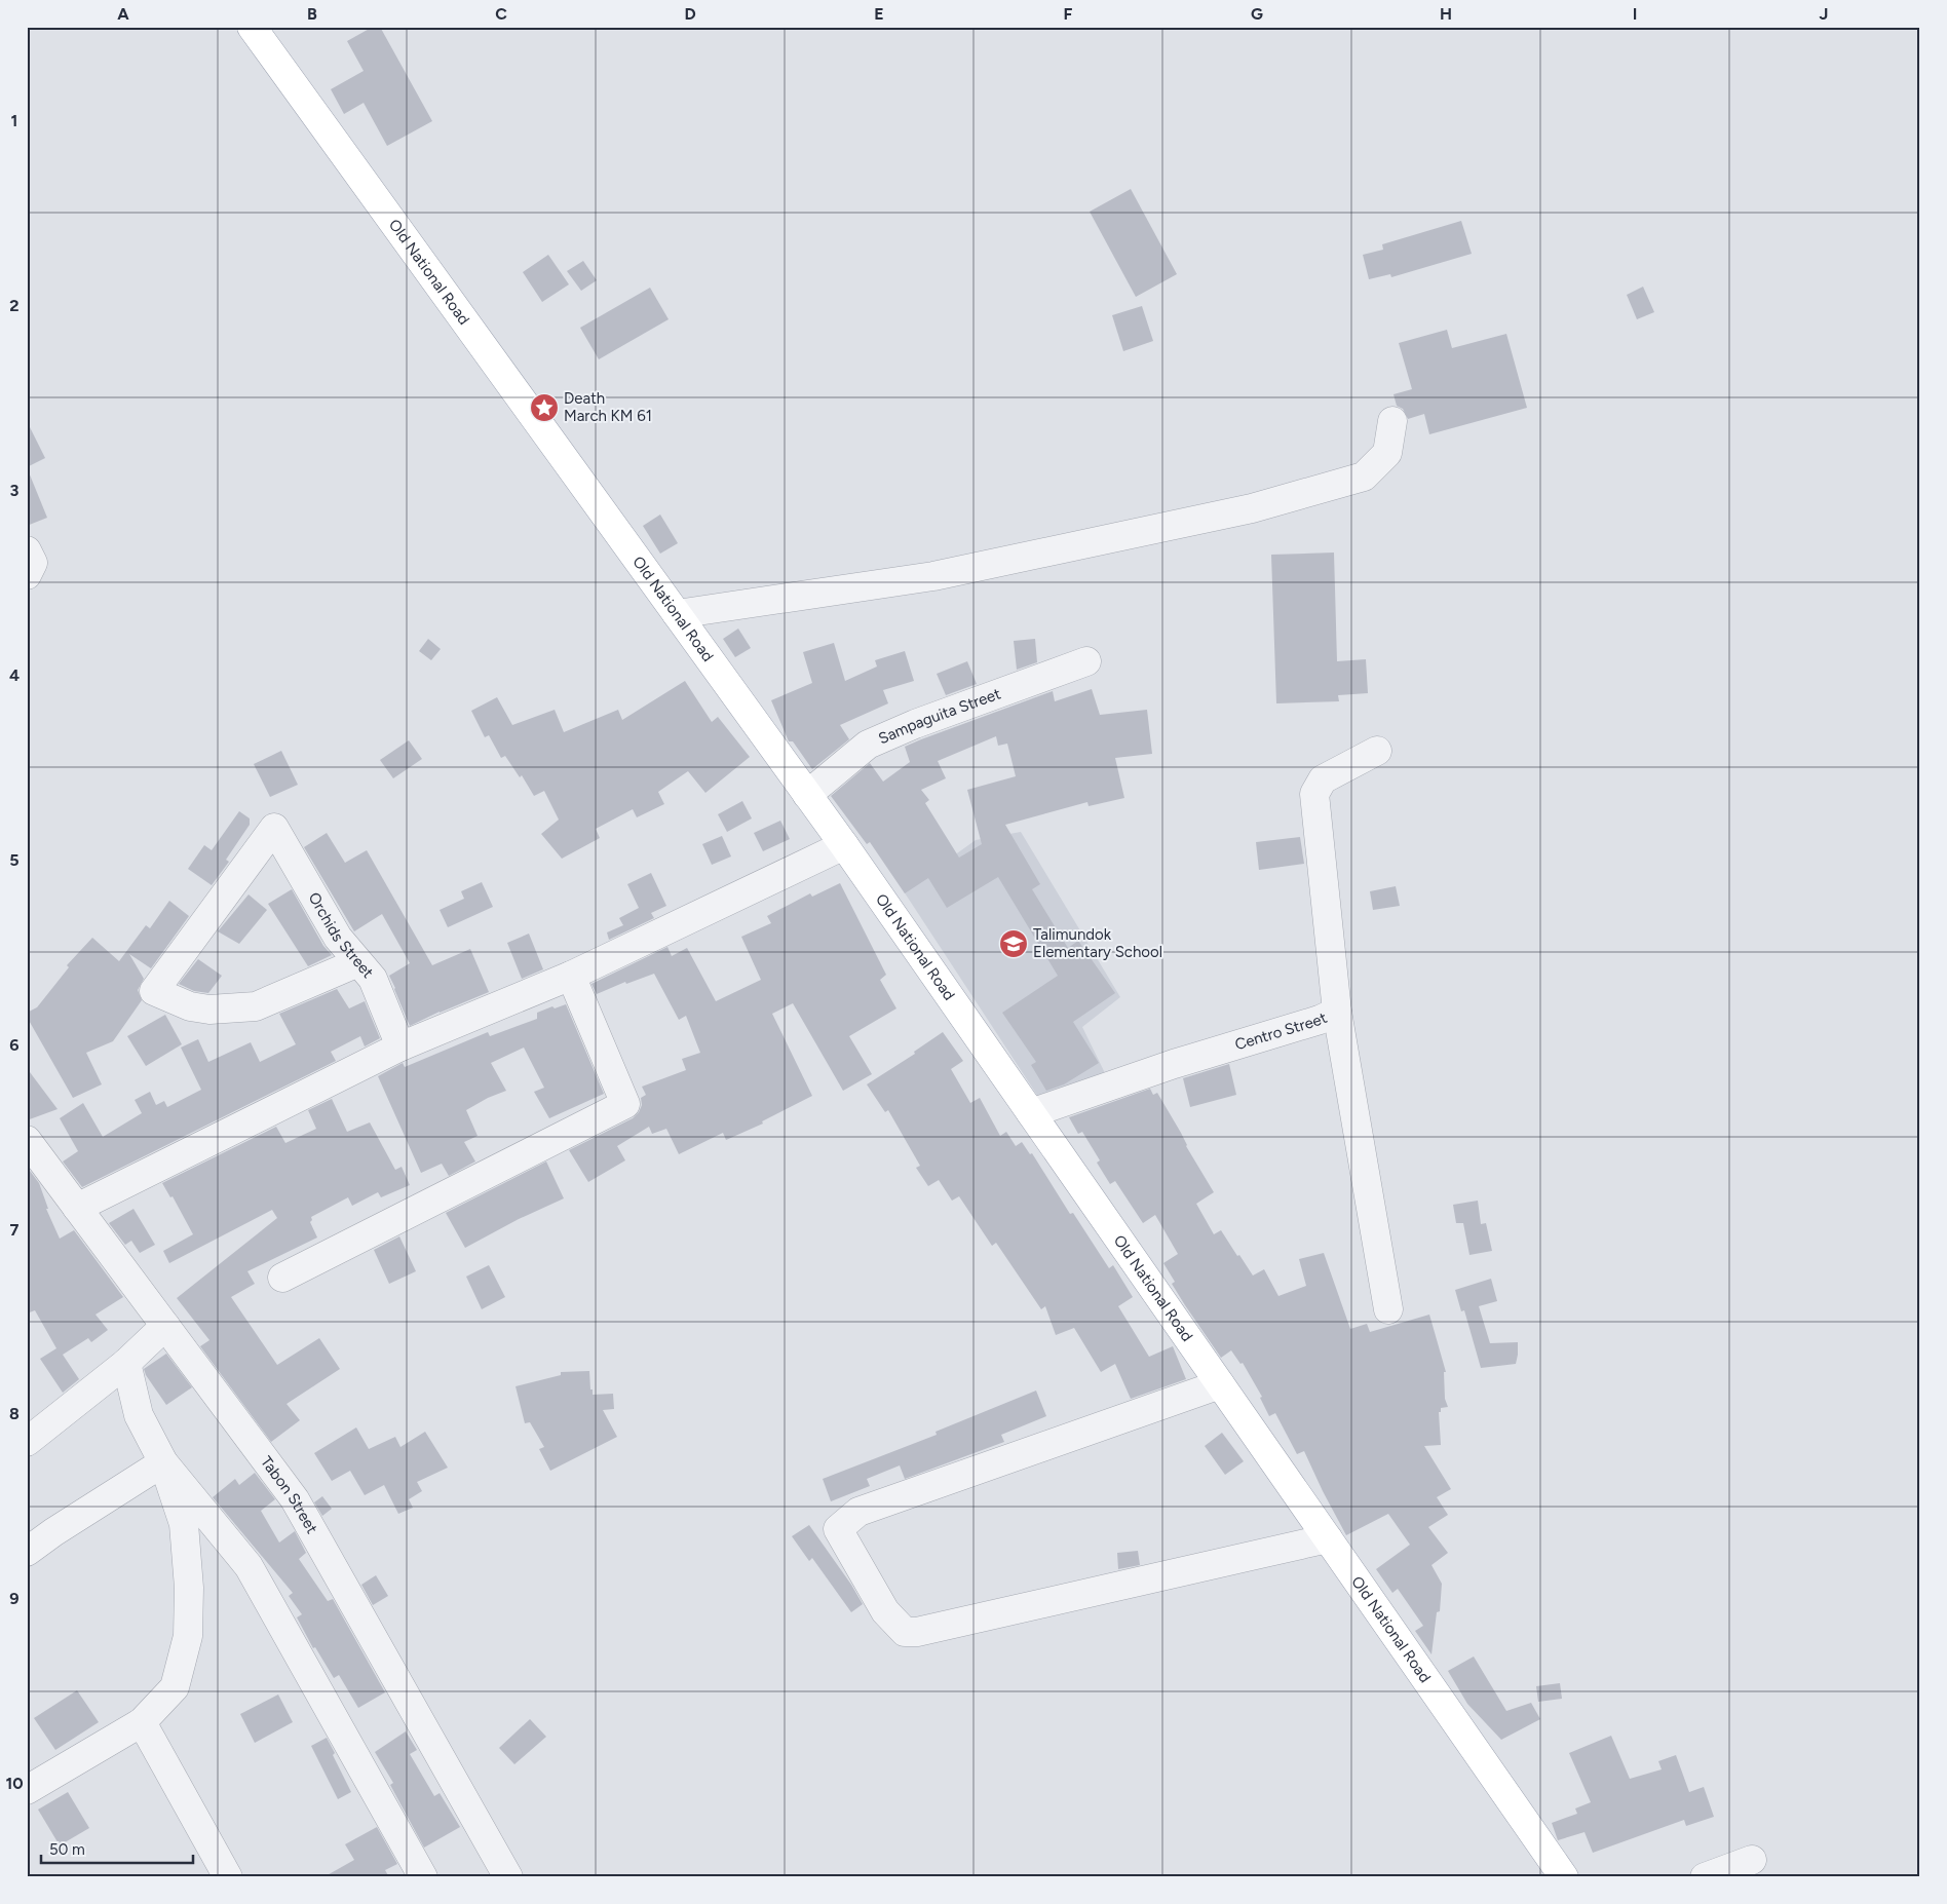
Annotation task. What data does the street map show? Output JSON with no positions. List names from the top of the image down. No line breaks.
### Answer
{"streets":{"main road":["Old National Road"],"street":["Sampaguita Street","Orchids Street","Centro Street","Tabon Street"]},"crossings":[["Old National Road","Sampaguita Street"],["Old National Road","Centro Street"]],"places":{"place":["Death March KM 61"],"school or university":["Talimundok Elementary School"]},"scale_bar":"50 m","grid":{"columns":["A","B","C","D","E","F","G","H","I","J"],"rows":["1","2","3","4","5","6","7","8","9","10"]}}
